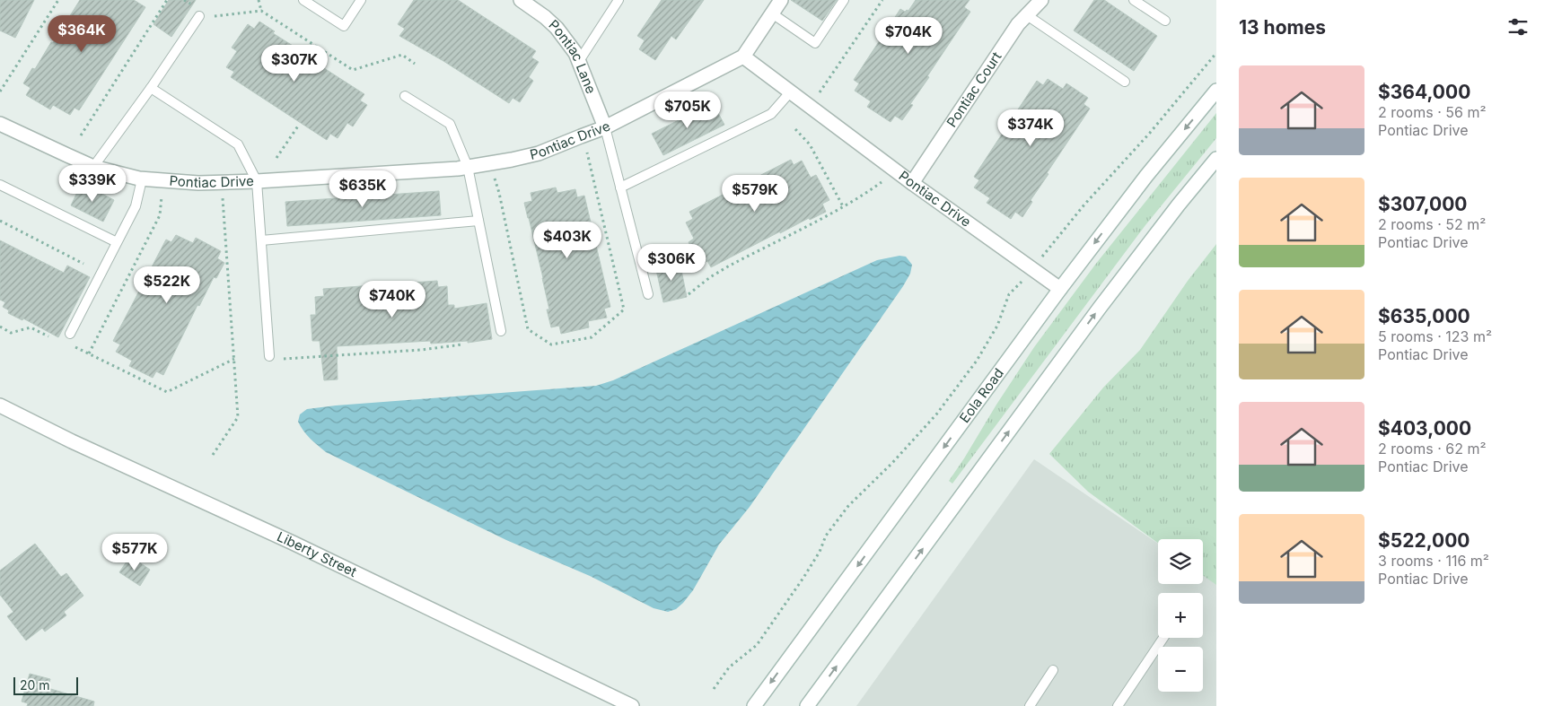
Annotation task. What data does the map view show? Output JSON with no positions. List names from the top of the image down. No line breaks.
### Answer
{"streets":{"street":["Pontiac Lane","Pontiac Court","Pontiac Drive","Eola Road","Liberty Street"]},"crossings":[["Pontiac Lane","Pontiac Drive"],["Pontiac Court","Pontiac Drive"],["Pontiac Drive","Eola Road"]],"scale_bar":"20 m","page":{"heading":"13 homes","price":["$364K","$704K","$307K","$705K","$374K","$339K","$635K","$579K","$403K","$306K","$522K","$740K","$577K"],"list":[{"name":"$364,000","note":"2 rooms · 56 m² · Pontiac Drive"},{"name":"$307,000","note":"2 rooms · 52 m² · Pontiac Drive"},{"name":"$635,000","note":"5 rooms · 123 m² · Pontiac Drive"},{"name":"$403,000","note":"2 rooms · 62 m² · Pontiac Drive"},{"name":"$522,000","note":"3 rooms · 116 m² · Pontiac Drive"}],"map_buttons":["+","−"],"scale":"20 m"}}
